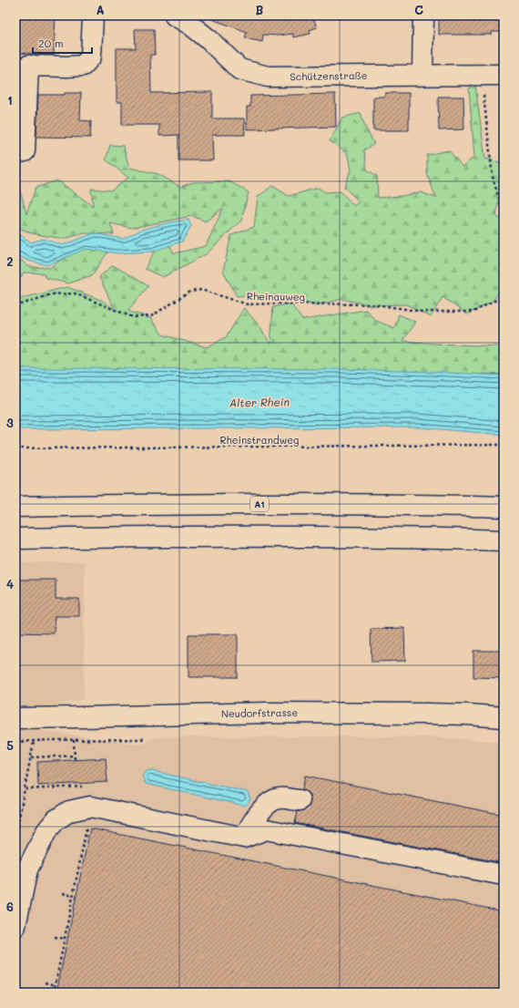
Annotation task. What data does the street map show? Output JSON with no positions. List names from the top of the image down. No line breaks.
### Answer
{"streets":{"main road":["Schützenstraße","A1","Neudorfstrasse"],"path":["Rheinauweg","Rheinstrandweg"]},"water":["Alter Rhein"],"scale_bar":"20 m","grid":{"columns":["A","B","C"],"rows":["1","2","3","4","5","6"]}}
